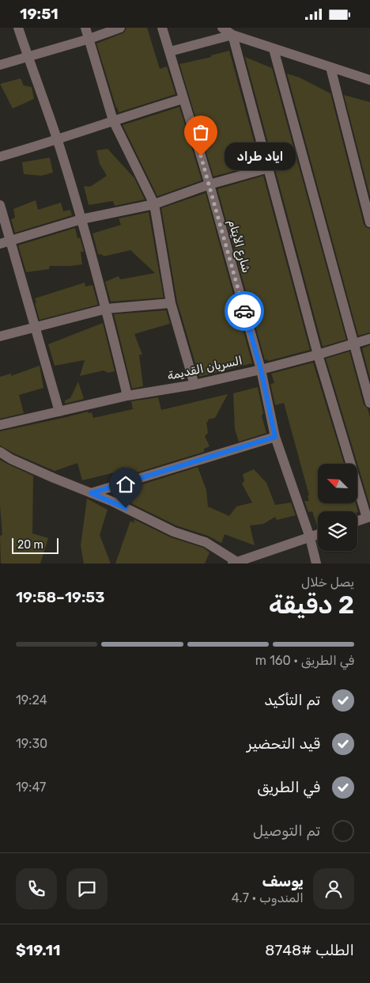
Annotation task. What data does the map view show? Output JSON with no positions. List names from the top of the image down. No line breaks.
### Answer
{"streets":{"street":["شارع الأيتام","السريان القديمة"]},"crossings":[["شارع الأيتام","السريان القديمة"]],"places":["اياد طراد"],"scale_bar":"20 m","north":"top left","page":{"status":"19:51","bubble":"اياد طراد","scale":"20 m","heading":["2 دقيقة","يصل خلال","19:53–19:58"],"panel":["يوسف","المندوب · 4.7","الطلب #8748","$19.11"],"bar":"في الطريق · 160 m","list":[["تم التأكيد","19:24"],["قيد التحضير","19:30"],["في الطريق","19:47"],"تم التوصيل"]}}
